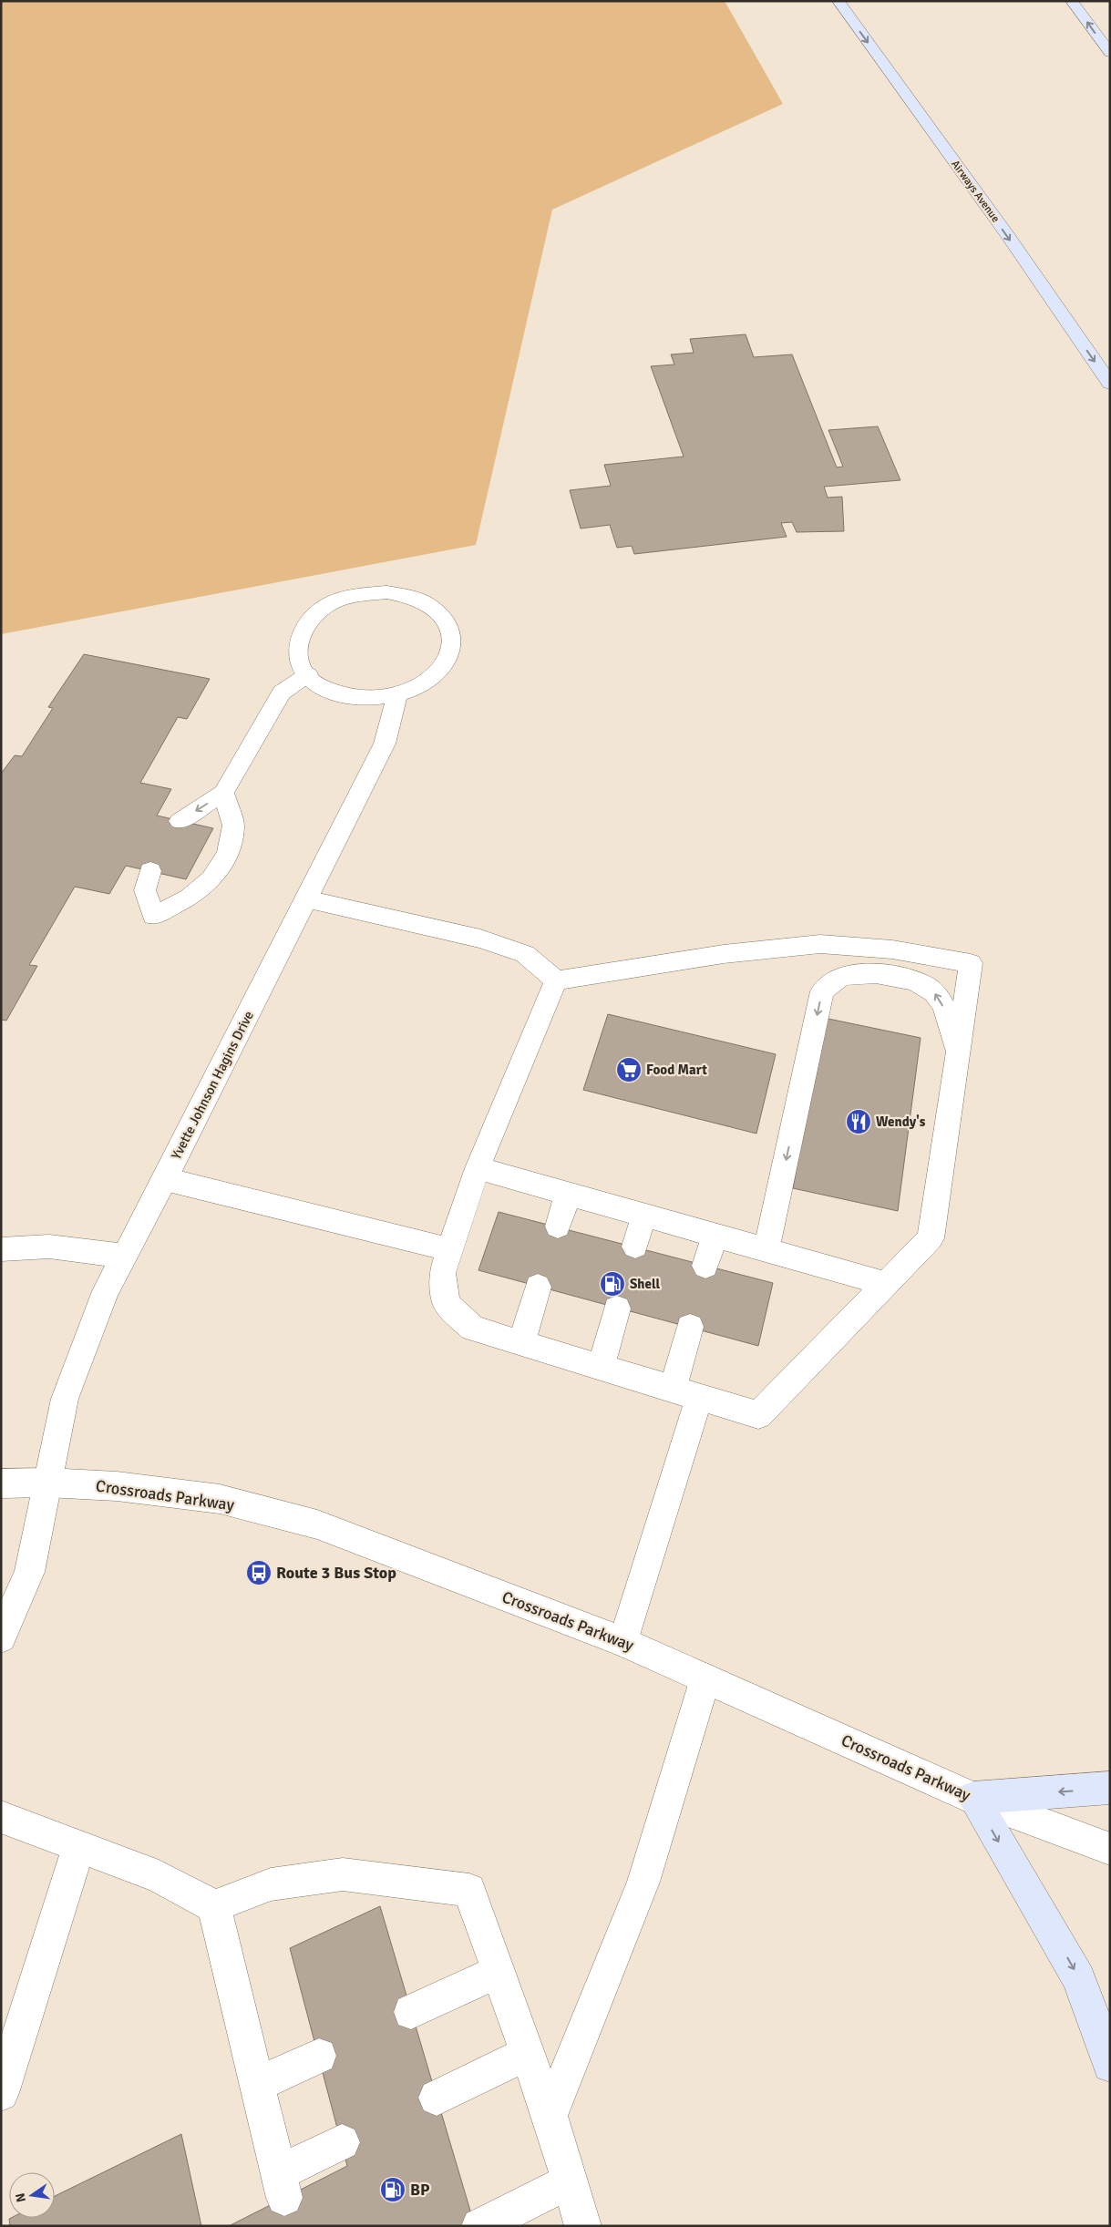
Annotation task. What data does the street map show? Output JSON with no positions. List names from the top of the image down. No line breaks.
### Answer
{"streets":{"main road":["Airways Avenue"],"street":["Yvette Johnson Hagins Drive","Crossroads Parkway"]},"crossings":[["Yvette Johnson Hagins Drive","Crossroads Parkway"]],"one_way":["Airways Avenue"],"places":{"supermarket":["Food Mart"],"restaurant":["Wendy's"],"fuel station":["Shell","BP"],"bus stop":["Route 3 Bus Stop"]},"north":"left"}
